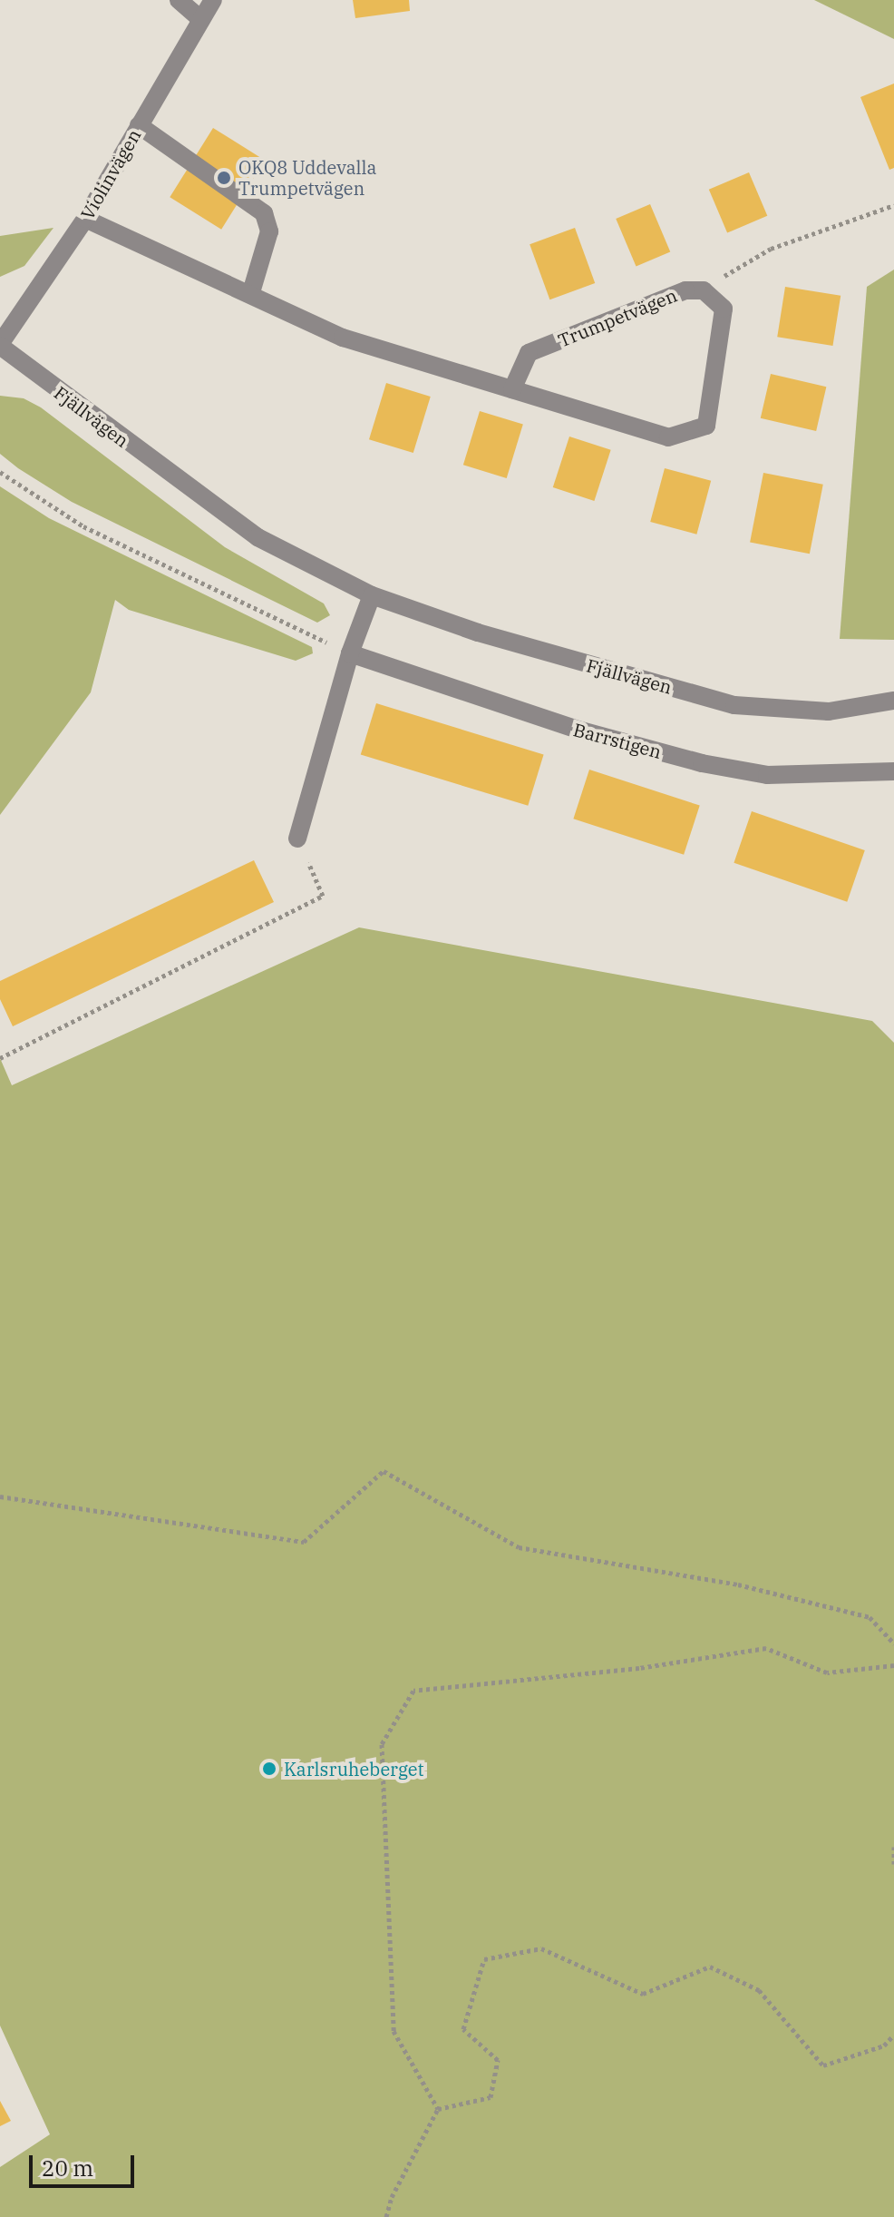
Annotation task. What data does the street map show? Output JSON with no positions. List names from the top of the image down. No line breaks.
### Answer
{"streets":{"street":["Violinvägen","Trumpetvägen","Fjällvägen","Barrstigen"]},"crossings":[["Violinvägen","Fjällvägen"]],"places":["OKQ8 Uddevalla Trumpetvägen","Karlsruheberget"],"scale_bar":"20 m"}
